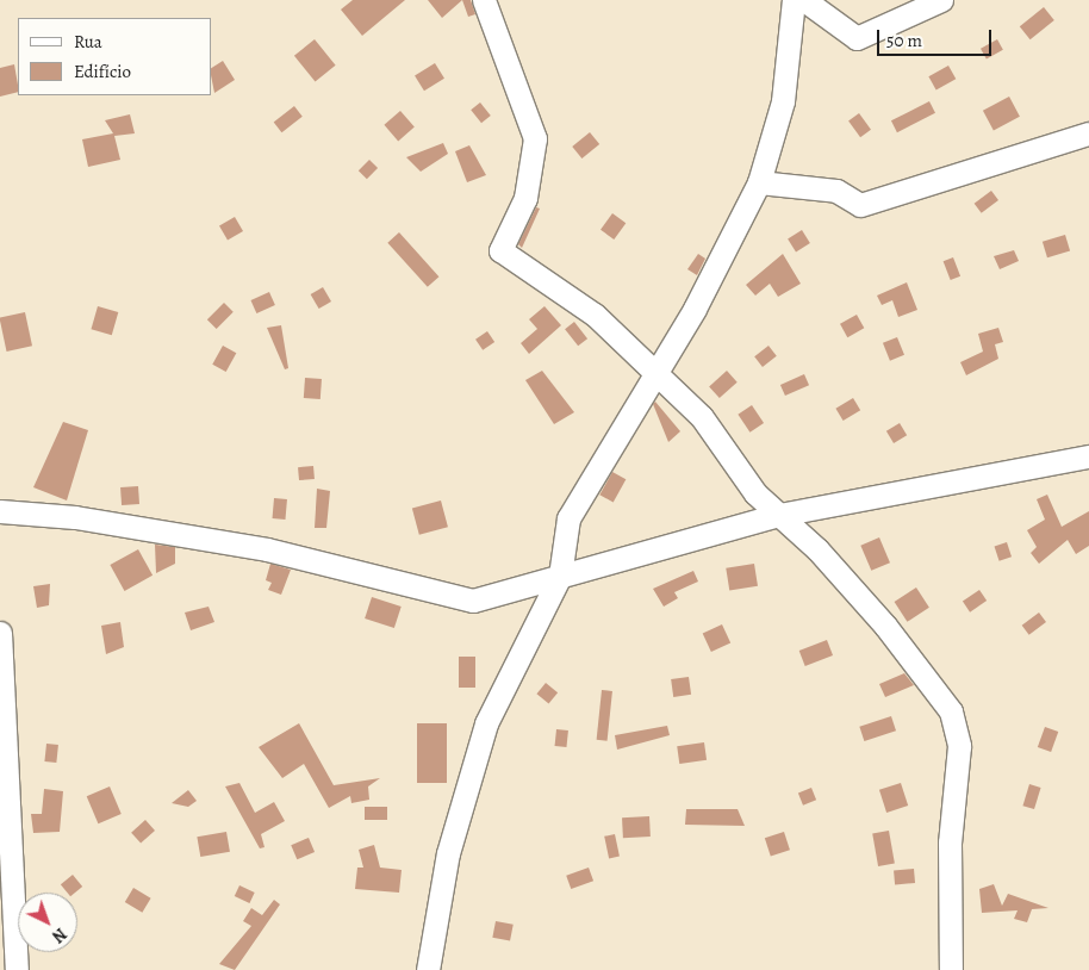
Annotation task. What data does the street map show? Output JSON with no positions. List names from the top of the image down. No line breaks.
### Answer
{"legend":["Rua","Edifício"],"scale_bar":"50 m","north":"bottom right"}
